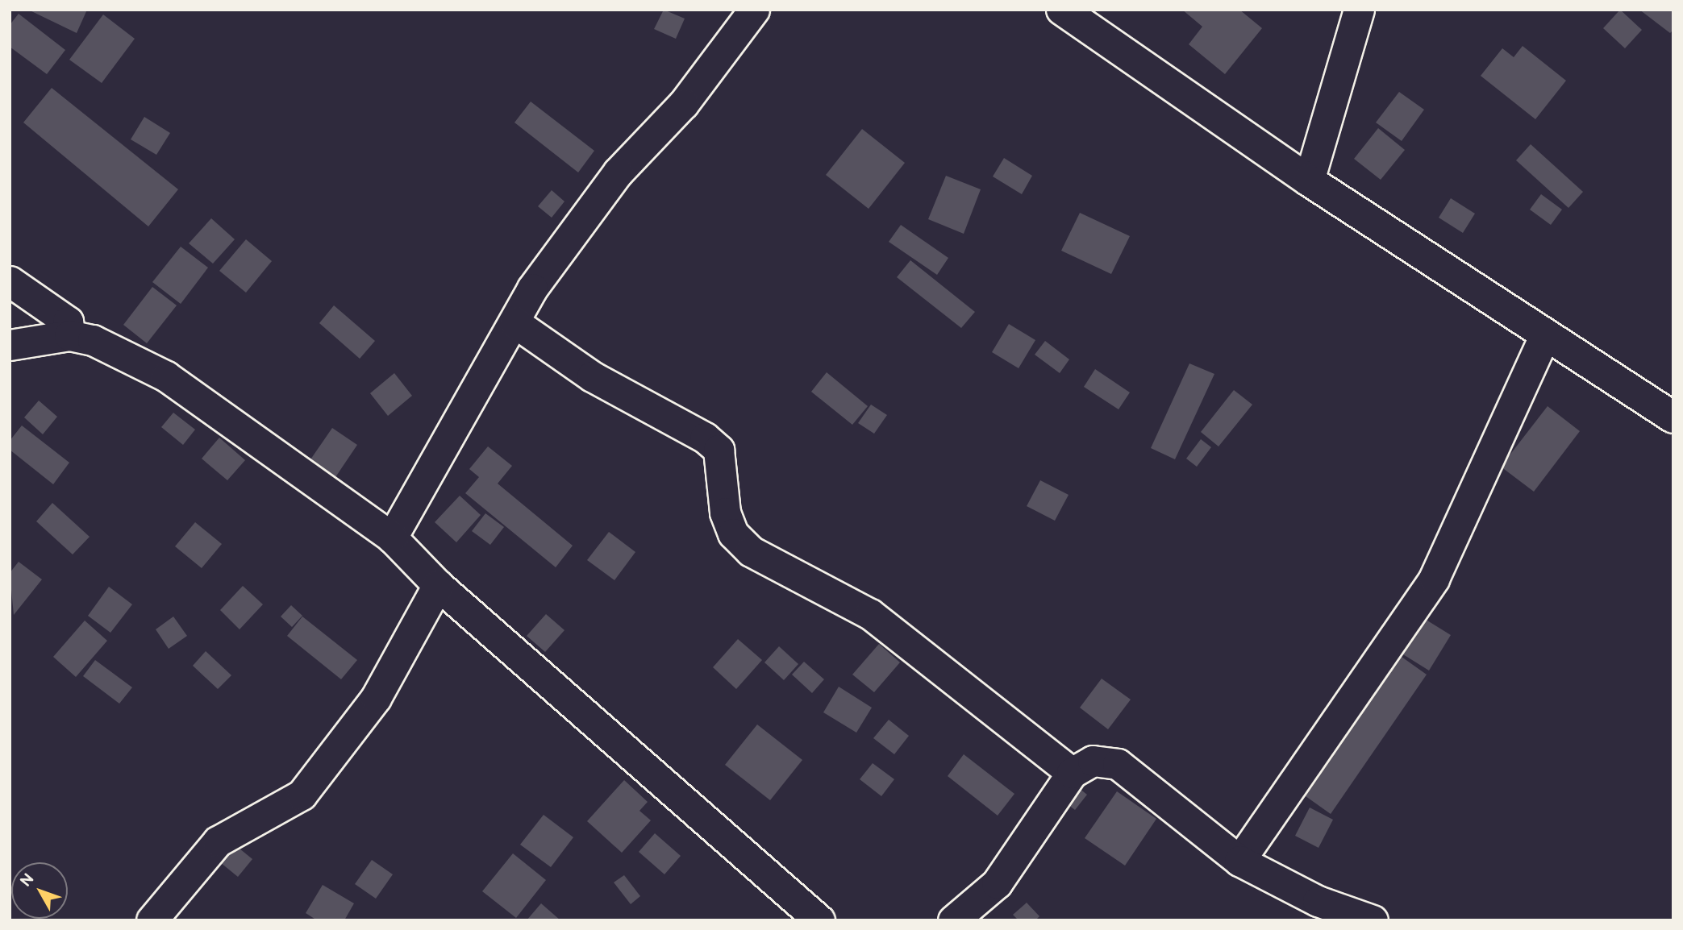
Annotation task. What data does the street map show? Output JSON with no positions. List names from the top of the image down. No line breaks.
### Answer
{"north":"top left"}
